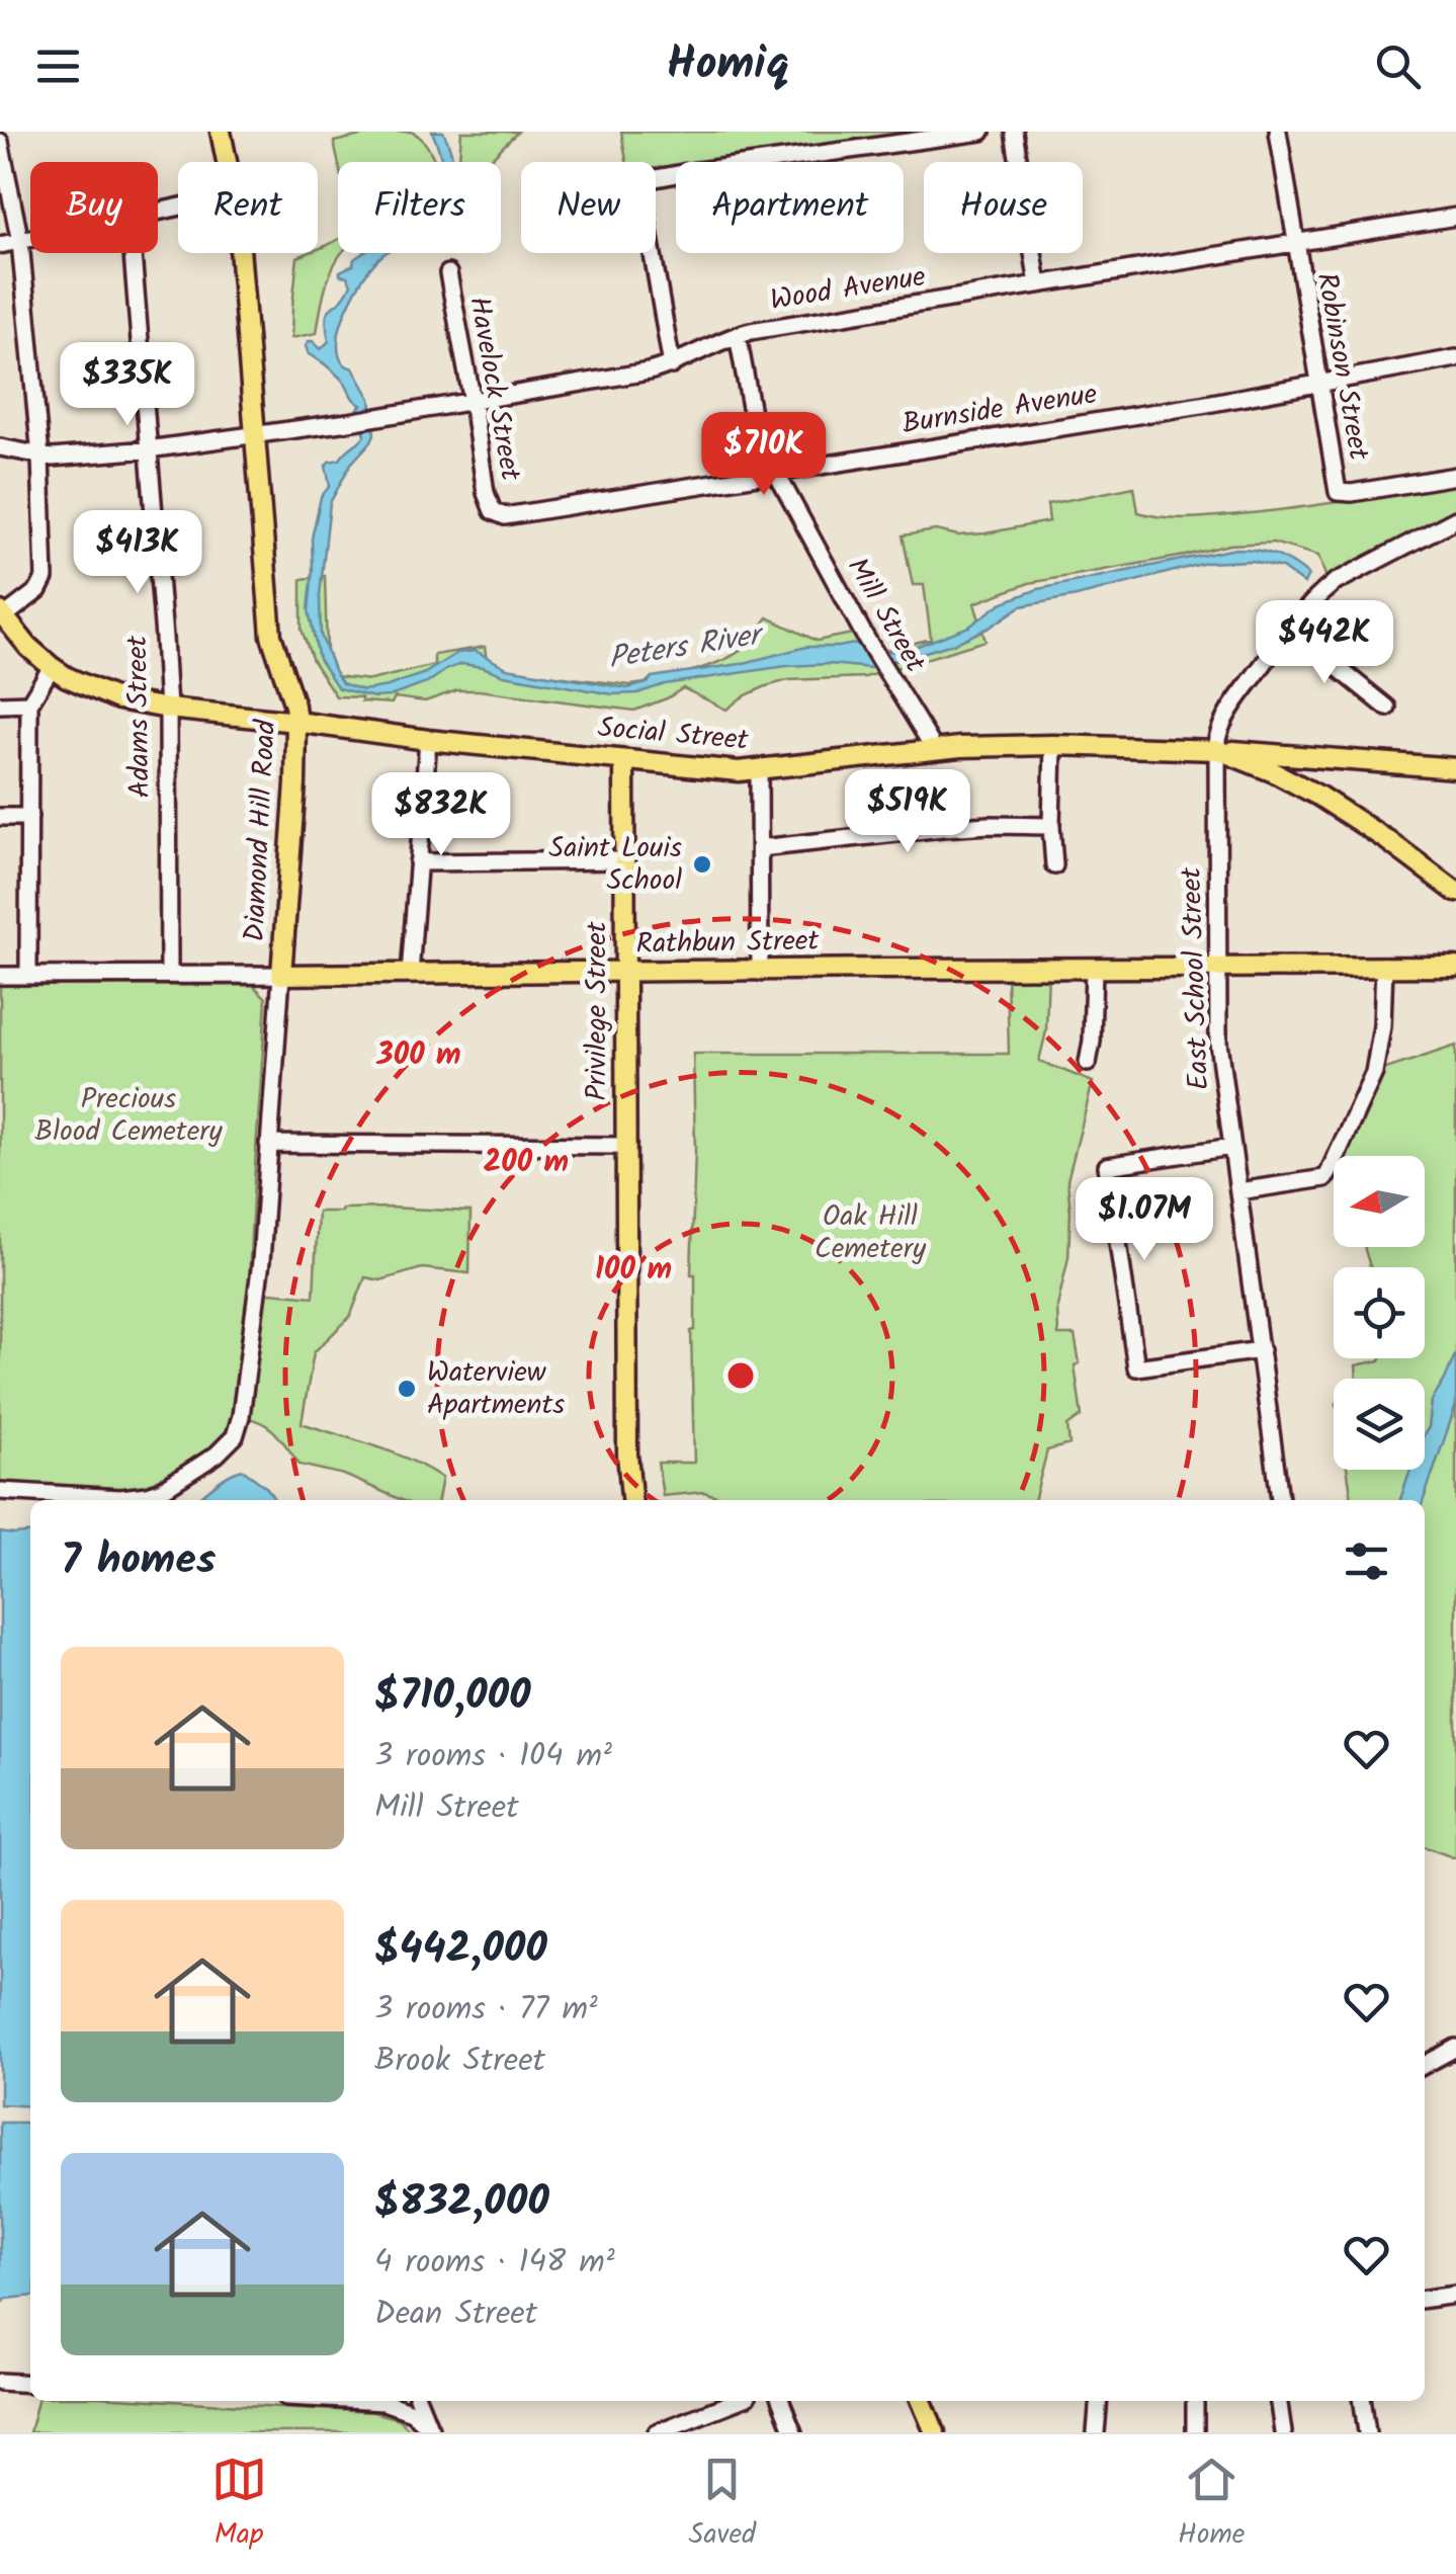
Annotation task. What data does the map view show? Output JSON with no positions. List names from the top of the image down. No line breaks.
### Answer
{"streets":{"main road":["Social Street","Diamond Hill Road","Rathbun Street","Privilege Street"],"street":["Wood Avenue","Robinson Street","Havelock Street","Burnside Avenue","Mill Street","Adams Street","East School Street"]},"crossings":[["Wood Avenue","Robinson Street"],["Wood Avenue","Havelock Street"],["Wood Avenue","Mill Street"],["Wood Avenue","Adams Street"],["Wood Avenue","Diamond Hill Road"],["Robinson Street","Burnside Avenue"],["Havelock Street","Burnside Avenue"],["Burnside Avenue","Mill Street"],["Mill Street","Social Street"],["Adams Street","Social Street"],["Adams Street","Rathbun Street"],["Social Street","Diamond Hill Road"],["Social Street","East School Street"],["Social Street","Privilege Street"],["Diamond Hill Road","Rathbun Street"],["Rathbun Street","East School Street"],["Rathbun Street","Privilege Street"]],"water":["Peters River"],"parks":["Precious Blood Cemetery","Oak Hill Cemetery"],"places":["Saint Louis School","Waterview Apartments"],"north":"left","page":{"header":"Homiq","chip":["Buy","Rent","Filters","New","Apartment","House"],"price":["$335K","$710K","$413K","$442K","$519K","$832K","$1.07M"],"heading":"7 homes","list":[{"name":"$710,000","note":"3 rooms · 104 m² · Mill Street"},{"name":"$442,000","note":"3 rooms · 77 m² · Brook Street"},{"name":"$832,000","note":"4 rooms · 148 m² · Dean Street"}],"tabs":["Map","Saved","Home"]},"rings":["300 m","200 m","100 m"]}
